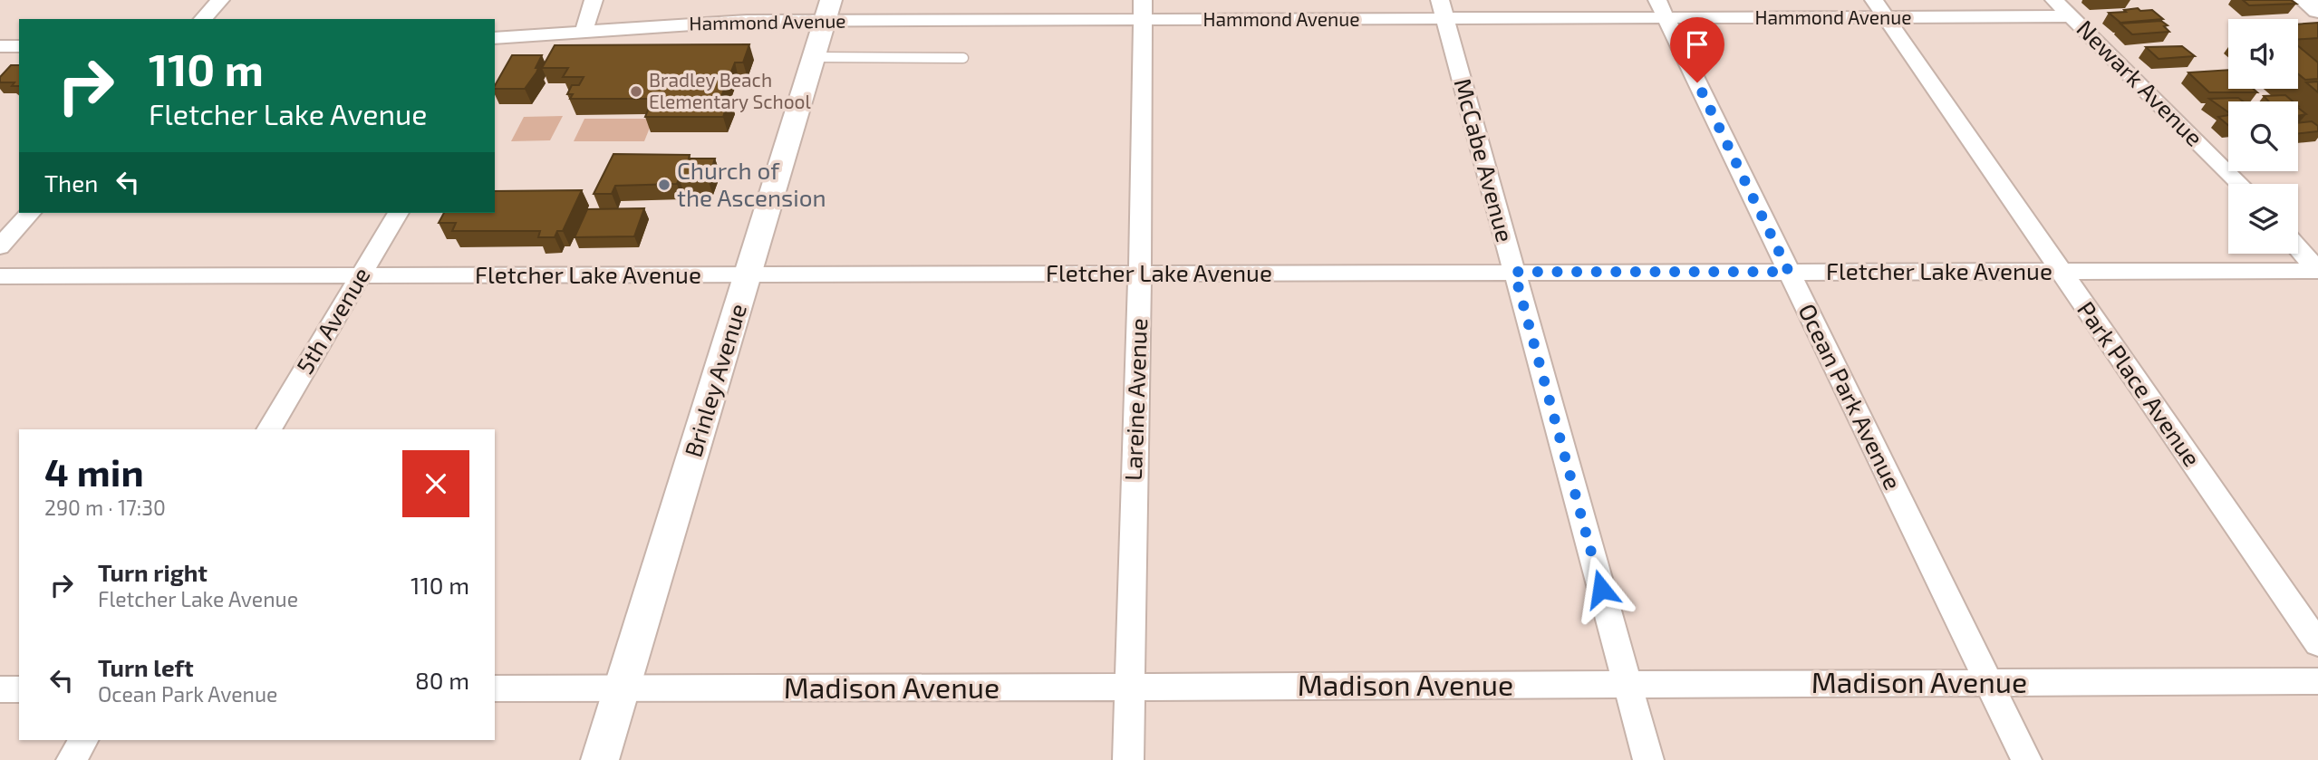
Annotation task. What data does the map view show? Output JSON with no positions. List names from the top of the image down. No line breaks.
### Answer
{"streets":{"street":["Hammond Avenue","Newark Avenue","McCabe Avenue","Fletcher Lake Avenue","5th Avenue","Brinley Avenue","Park Place Avenue","Ocean Park Avenue","Lareine Avenue","Madison Avenue"]},"crossings":[["Hammond Avenue","Newark Avenue"],["Hammond Avenue","McCabe Avenue"],["Hammond Avenue","Brinley Avenue"],["Hammond Avenue","Park Place Avenue"],["Hammond Avenue","Ocean Park Avenue"],["Hammond Avenue","Lareine Avenue"],["McCabe Avenue","Fletcher Lake Avenue"],["McCabe Avenue","Madison Avenue"],["Fletcher Lake Avenue","5th Avenue"],["Fletcher Lake Avenue","Brinley Avenue"],["Fletcher Lake Avenue","Park Place Avenue"],["Fletcher Lake Avenue","Ocean Park Avenue"],["Fletcher Lake Avenue","Lareine Avenue"],["Brinley Avenue","Madison Avenue"],["Ocean Park Avenue","Madison Avenue"],["Lareine Avenue","Madison Avenue"]],"places":["Bradley Beach Elementary School","Church of the Ascension"],"page":{"turn":["110 m","Fletcher Lake Avenue"],"then":"Then","heading":["4 min","290 m · 17:30"],"list":[{"name":"Turn right","note":"Fletcher Lake Avenue","value":"110 m"},{"name":"Turn left","note":"Ocean Park Avenue","value":"80 m"}]}}
